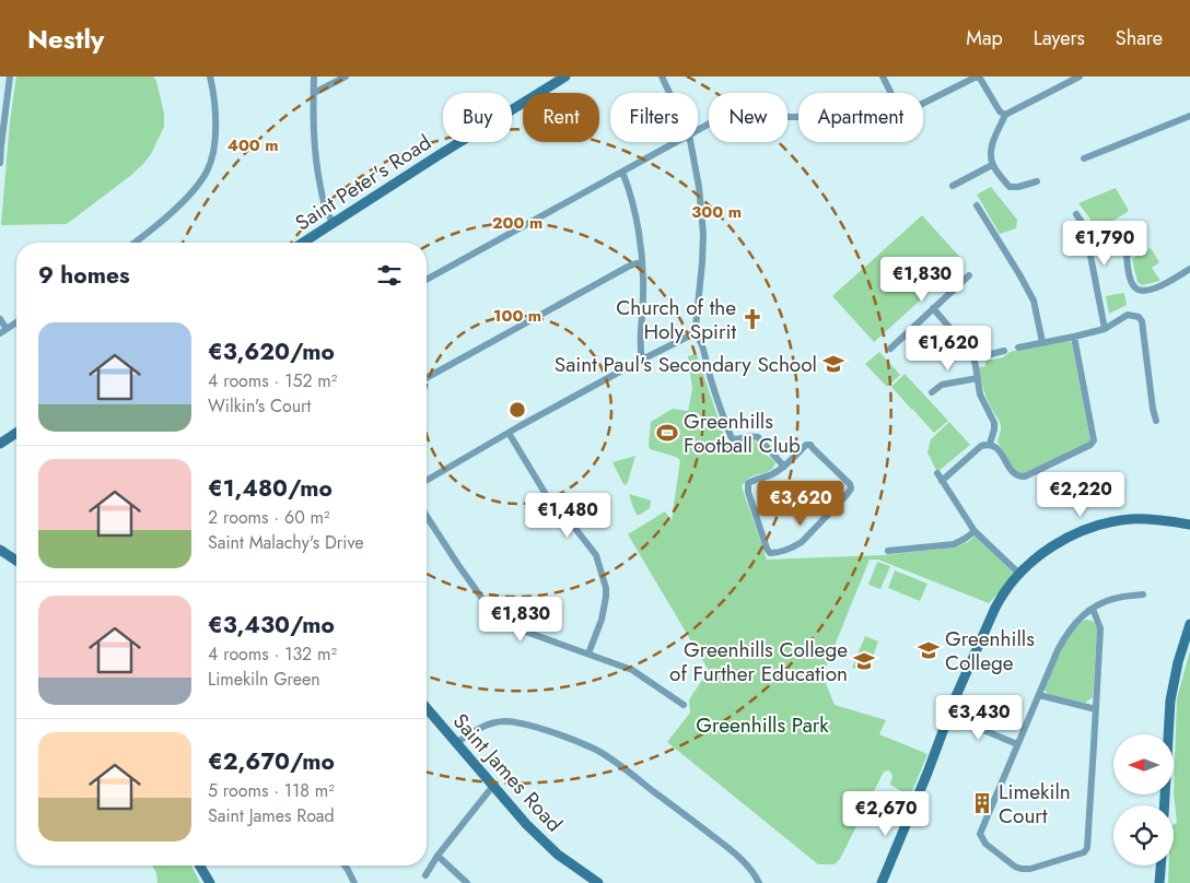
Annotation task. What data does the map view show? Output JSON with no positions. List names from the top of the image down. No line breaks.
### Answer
{"streets":{"street":["Saint Peter's Road","Saint James Road"]},"parks":["Greenhills Park"],"places":{"church":["Church of the Holy Spirit"],"school or university":["Saint Paul's Secondary School","Greenhills College","Greenhills College of Further Education"],"sports":["Greenhills Football Club"],"building":["Limekiln Court"]},"north":"left","page":{"header":"Nestly","nav":["Map","Layers","Share"],"chip":["Buy","Rent","Filters","New","Apartment"],"price":["€1,790","€1,830","€1,620","€2,220","€3,620","€1,480","€1,830","€3,430","€2,670"],"heading":"9 homes","list":[{"name":"€3,620/mo","note":"4 rooms · 152 m² · Wilkin's Court"},{"name":"€1,480/mo","note":"2 rooms · 60 m² · Saint Malachy's Drive"},{"name":"€3,430/mo","note":"4 rooms · 132 m² · Limekiln Green"},{"name":"€2,670/mo","note":"5 rooms · 118 m² · Saint James Road"}]},"rings":["400 m","300 m","200 m","100 m"]}
